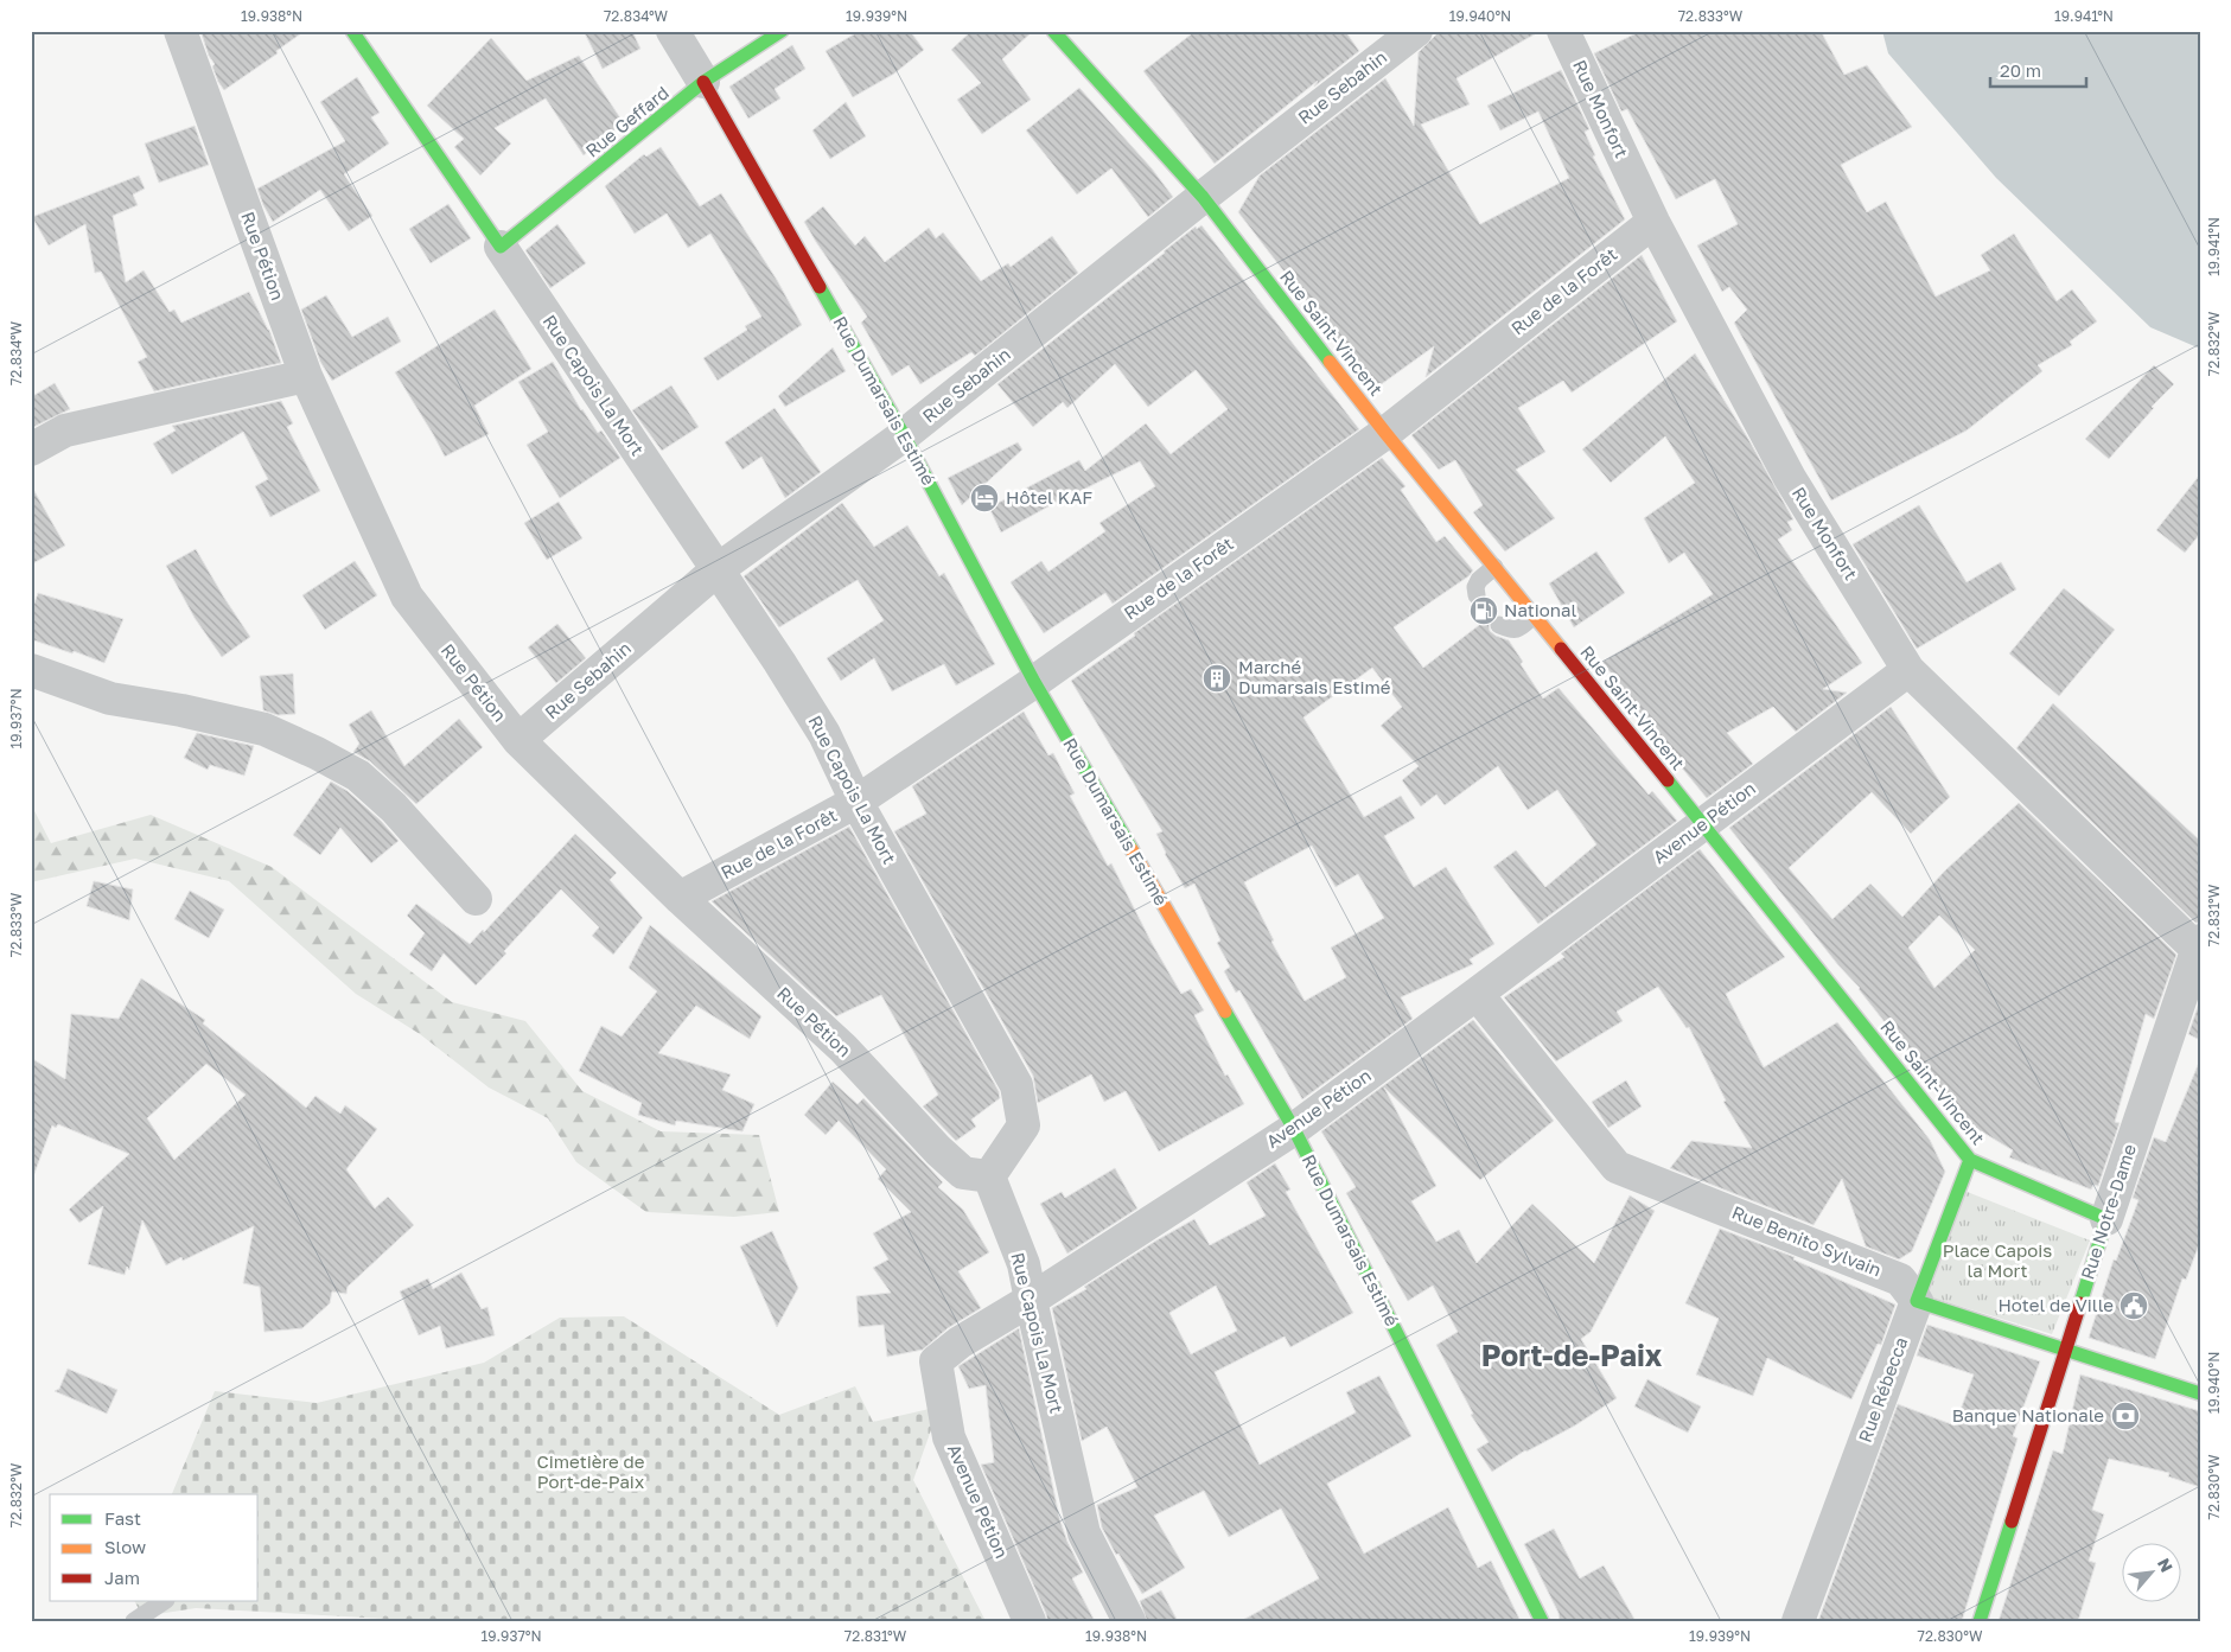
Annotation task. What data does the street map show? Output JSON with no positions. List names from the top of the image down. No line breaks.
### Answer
{"streets":{"main road":["Rue Geffard","Rue Saint-Vincent","Rue Capois La Mort","Rue Dumarsais Estimé","Rue Notre-Dame","Rue Rébecca"],"street":["Rue Sebahin","Rue Monfort","Rue Pétion","Rue de la Forêt","Avenue Pétion","Rue Benito Sylvain"]},"crossings":[["Rue Sebahin","Rue Pétion"],["Rue Sebahin","Rue Saint-Vincent"],["Rue Sebahin","Rue Capois La Mort"],["Rue Sebahin","Rue Dumarsais Estimé"],["Rue Monfort","Rue de la Forêt"],["Rue Monfort","Avenue Pétion"],["Rue Monfort","Rue Notre-Dame"],["Rue Geffard","Rue Capois La Mort"],["Rue Geffard","Rue Dumarsais Estimé"],["Rue Pétion","Rue de la Forêt"],["Rue Pétion","Rue Capois La Mort"],["Rue de la Forêt","Rue Saint-Vincent"],["Rue de la Forêt","Rue Capois La Mort"],["Rue de la Forêt","Rue Dumarsais Estimé"],["Rue Saint-Vincent","Avenue Pétion"],["Rue Saint-Vincent","Rue Notre-Dame"],["Rue Saint-Vincent","Rue Rébecca"],["Rue Capois La Mort","Avenue Pétion"],["Rue Dumarsais Estimé","Avenue Pétion"],["Avenue Pétion","Rue Benito Sylvain"],["Rue Benito Sylvain","Rue Rébecca"]],"districts":["Port-de-Paix"],"parks":["Place Capois la Mort","Cimetière de Port-de-Paix"],"places":{"hotel":["Hôtel KAF"],"fuel station":["National"],"building":["Marché Dumarsais Estimé"],"public building":["Hotel de Ville"],"bank":["Banque Nationale"]},"legend":["Fast","Slow","Jam"],"scale_bar":"20 m","north":"top right","coordinates":["19.938°N","72.834°W","19.939°N","19.940°N","72.833°W","19.941°N","72.832°W","19.937°N","72.831°W","72.830°W"]}
